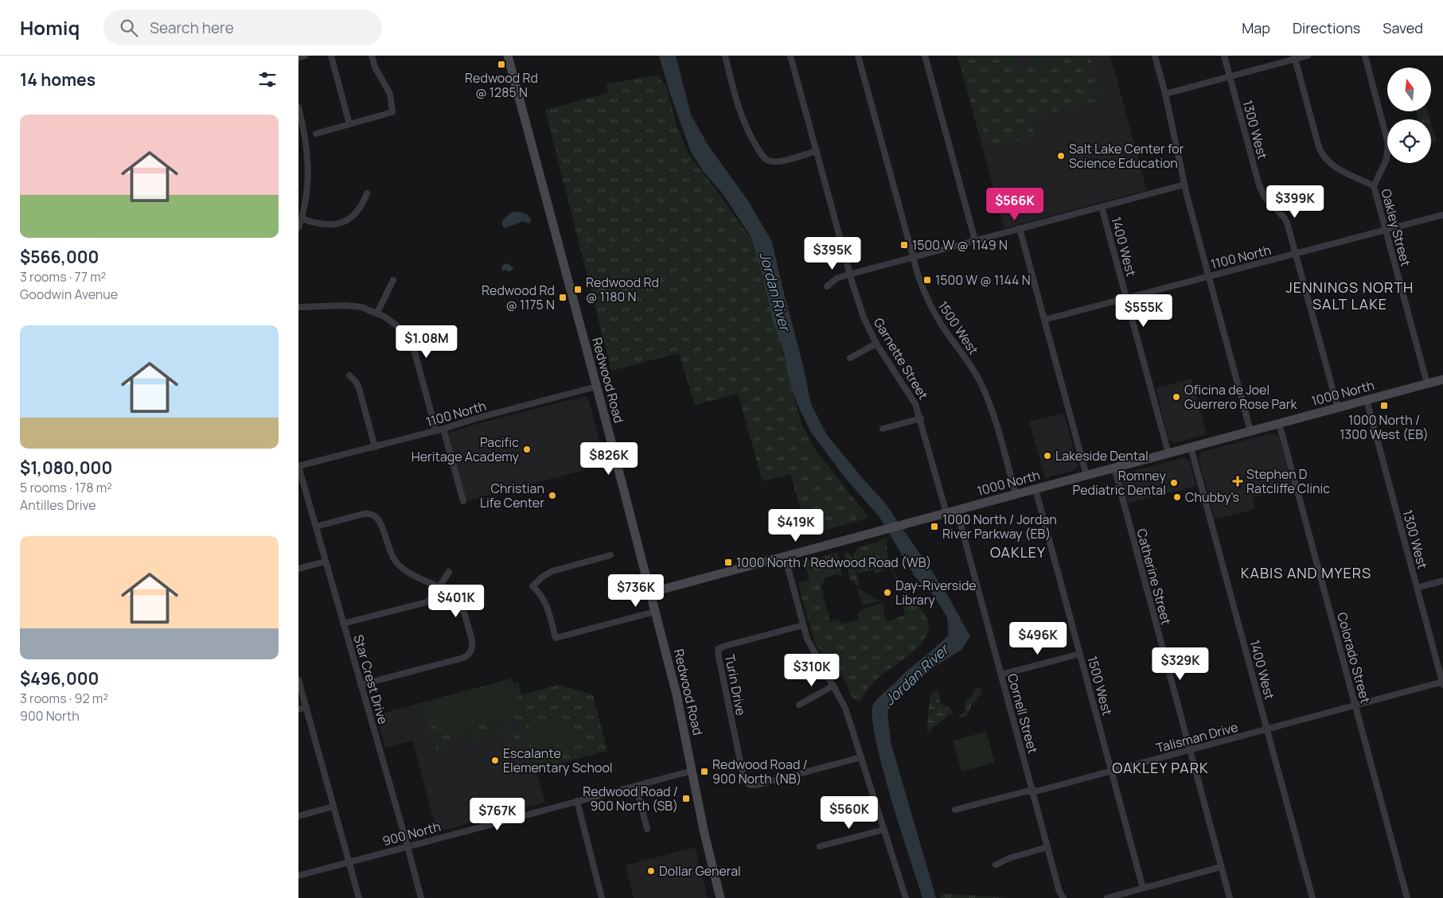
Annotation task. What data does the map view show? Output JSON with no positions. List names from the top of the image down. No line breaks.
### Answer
{"streets":{"main road":["Redwood Road","1000 North"],"street":["1300 West","Oakley Street","1400 West","1100 North","1500 West","Garnette Street","Catherine Street","Colorado Street","Star Crest Drive","Turin Drive","Cornell Street","Talisman Drive","900 North"]},"crossings":[["1300 West","1100 North"],["1300 West","1000 North"],["1300 West","Talisman Drive"],["Oakley Street","1100 North"],["Oakley Street","1000 North"],["1400 West","1100 North"],["1400 West","1000 North"],["1400 West","Talisman Drive"],["1100 North","Redwood Road"],["1100 North","Star Crest Drive"],["1500 West","1000 North"],["1500 West","Talisman Drive"],["Garnette Street","1000 North"],["Redwood Road","1000 North"],["Redwood Road","900 North"],["1000 North","Catherine Street"],["1000 North","Colorado Street"],["1000 North","Cornell Street"],["Catherine Street","Talisman Drive"],["Colorado Street","Talisman Drive"],["Star Crest Drive","900 North"],["Cornell Street","Talisman Drive"]],"districts":["JENNINGS NORTH SALT LAKE","OAKLEY","KABIS AND MYERS","OAKLEY PARK"],"water":["Jordan River"],"places":{"transit":["Redwood Rd @ 1285 N","1500 W @ 1149 N","1500 W @ 1144 N","Redwood Rd @ 1180 N","Redwood Rd @ 1175 N","1000 North / 1300 West (EB)","1000 North / Jordan River Parkway (EB)","1000 North / Redwood Road (WB)","Redwood Road / 900 North (NB)","Redwood Road / 900 North (SB)"],"other":["Salt Lake Center for Science Education","Oficina de Joel Guerrero Rose Park","Pacific Heritage Academy","Lakeside Dental","Romney Pediatric Dental","Christian Life Center","Chubby's","Day-Riverside Library","Escalante Elementary School","Dollar General"],"health":["Stephen D Ratcliffe Clinic"]},"north":"top","page":{"header":"Homiq","search":"Search here","nav":["Map","Directions","Saved"],"heading":"14 homes","list":[{"name":"$566,000","note":"3 rooms · 77 m² · Goodwin Avenue"},{"name":"$1,080,000","note":"5 rooms · 178 m² · Antilles Drive"},{"name":"$496,000","note":"3 rooms · 92 m² · 900 North"}],"price":["$399K","$566K","$395K","$555K","$1.08M","$826K","$419K","$736K","$401K","$496K","$329K","$310K","$560K","$767K"]}}
